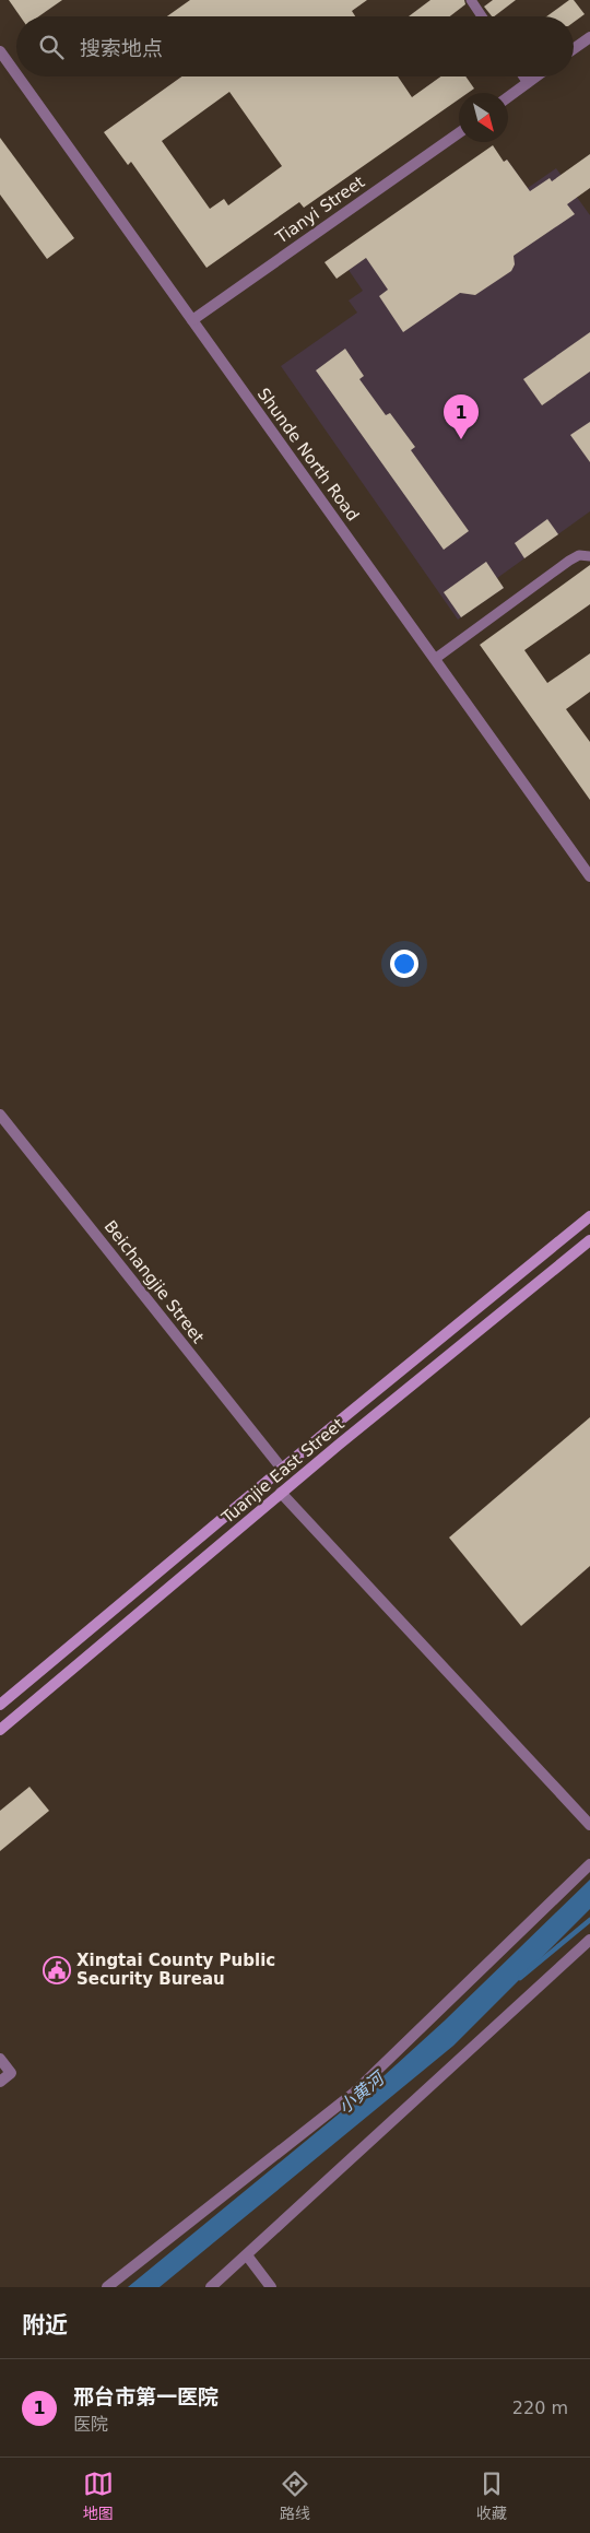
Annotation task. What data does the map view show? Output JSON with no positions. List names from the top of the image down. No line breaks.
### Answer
{"streets":{"main road":["Tuanjie East Street"],"street":["Tianyi Street","Shunde North Road","Beichangjie Street"]},"crossings":[["Tianyi Street","Shunde North Road"],["Beichangjie Street","Tuanjie East Street"]],"water":["小黄河"],"places":{"public building":["Xingtai County Public Security Bureau"]},"north":"bottom right","page":{"search":"搜索地点","pins":"1","heading":"附近","list":[{"mark":"1","name":"邢台市第一医院","note":"医院","value":"220 m"}],"nav":["地图","路线","收藏"]}}
